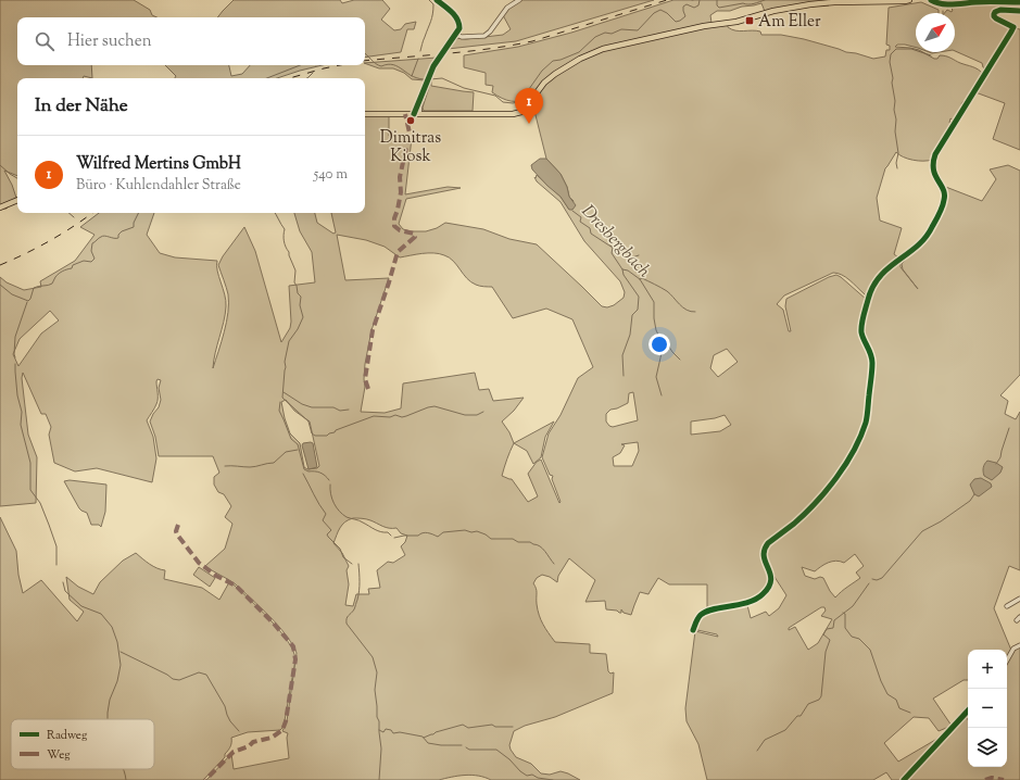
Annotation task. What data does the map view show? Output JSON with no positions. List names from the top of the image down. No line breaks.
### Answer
{"water":["Dresbergbach"],"places":{"transit":["Am Eller"],"other":["Dimitras Kiosk"]},"legend":["Radweg","Weg"],"north":"top right","page":{"search":"Hier suchen","heading":"In der Nähe","pins":"1","list":[{"mark":"1","name":"Wilfred Mertins GmbH","note":"Büro · Kuhlendahler Straße","value":"540 m"}],"map_buttons":["+","−"]}}
